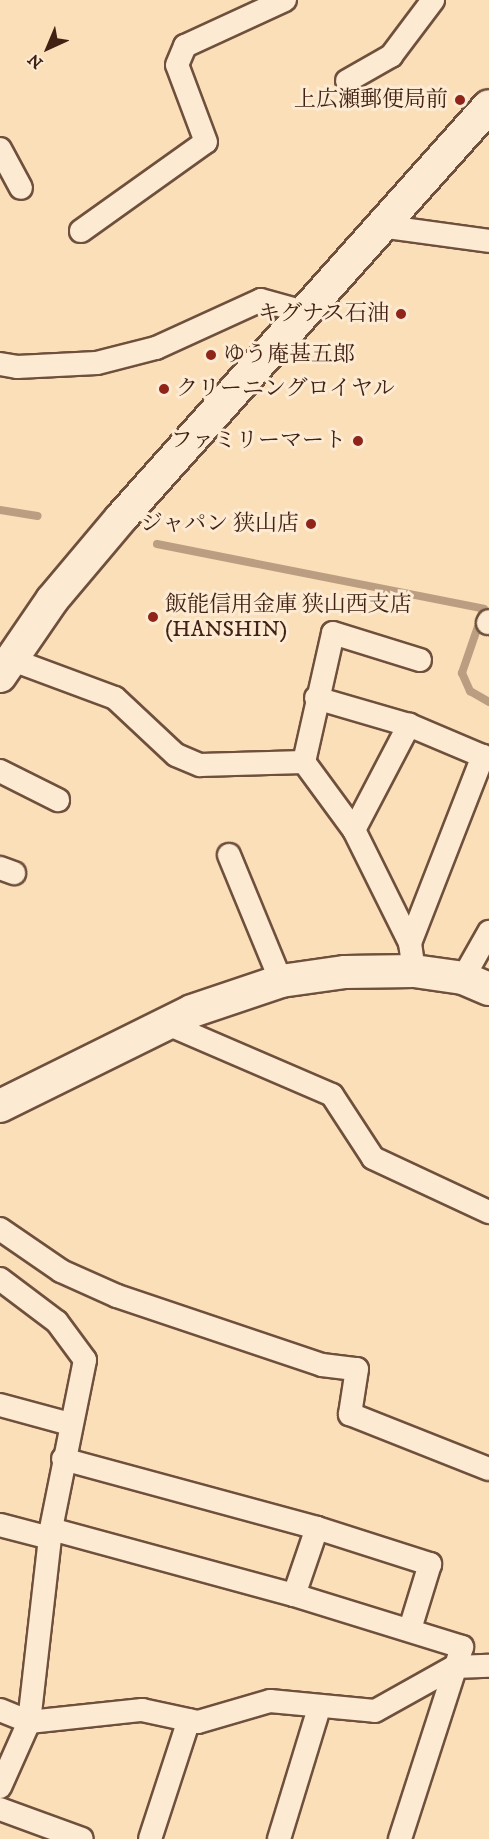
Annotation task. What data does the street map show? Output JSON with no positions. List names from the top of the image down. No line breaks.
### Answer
{"places":["上広瀬郵便局前","キグナス石油","ゆう庵甚五郎","クリーニングロイヤル","ファミリーマート","ジャパン 狭山店","飯能信用金庫 狭山西支店 (HANSHIN)"],"north":"bottom left"}
